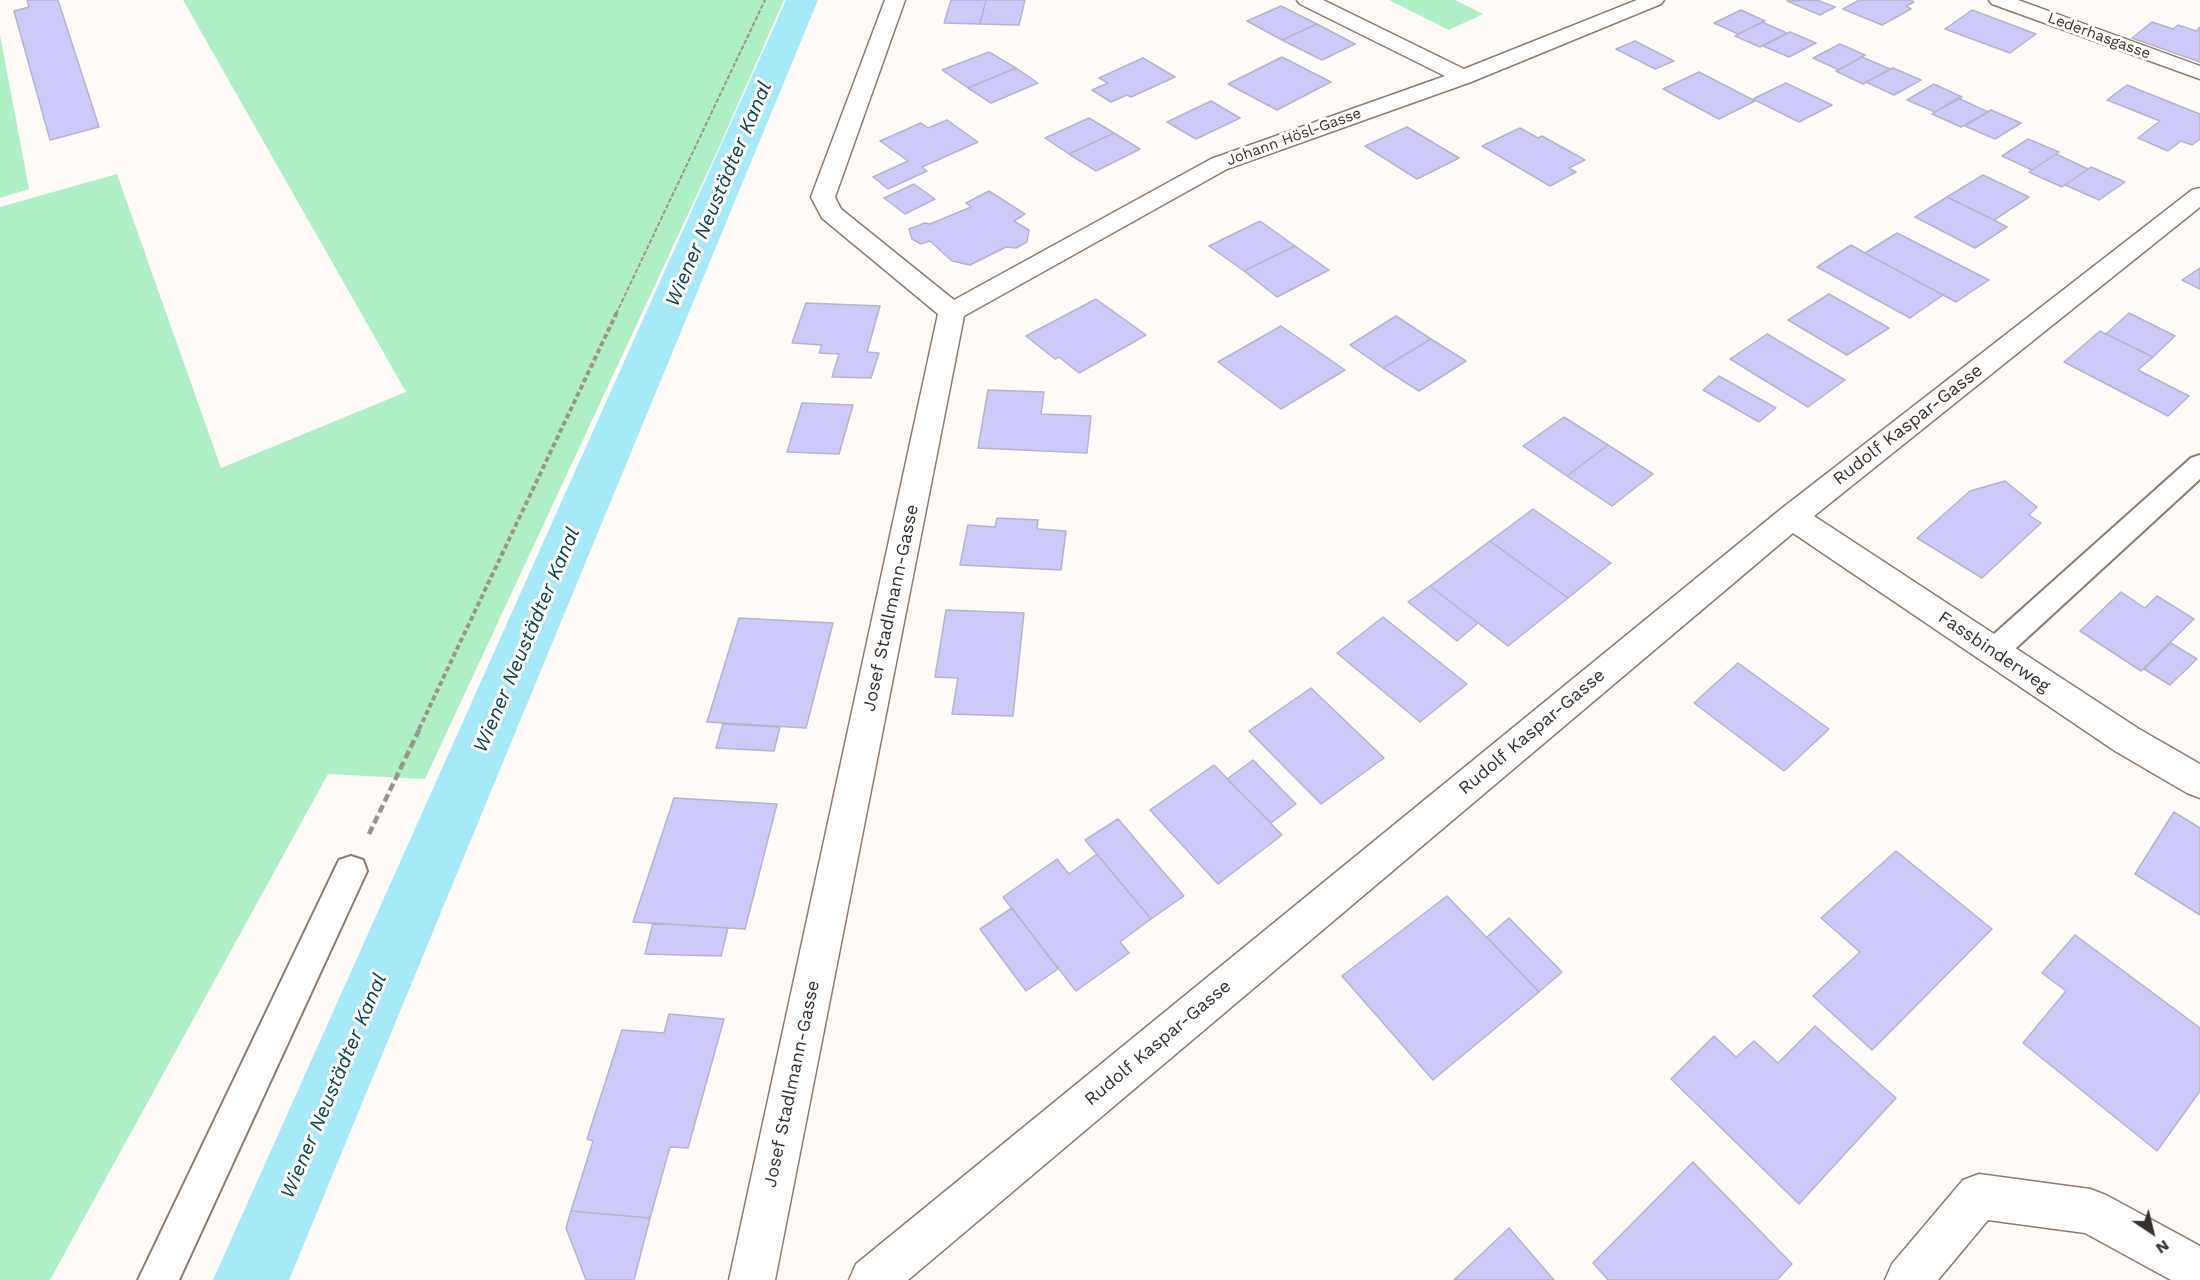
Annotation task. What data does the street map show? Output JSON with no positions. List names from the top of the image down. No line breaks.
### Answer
{"streets":{"street":["Lederhasgasse","Johann Hösl-Gasse","Rudolf Kaspar-Gasse","Josef Stadlmann-Gasse","Fassbinderweg"]},"crossings":[["Johann Hösl-Gasse","Josef Stadlmann-Gasse"],["Rudolf Kaspar-Gasse","Fassbinderweg"]],"water":["Wiener Neustädter Kanal"],"north":"bottom right"}
